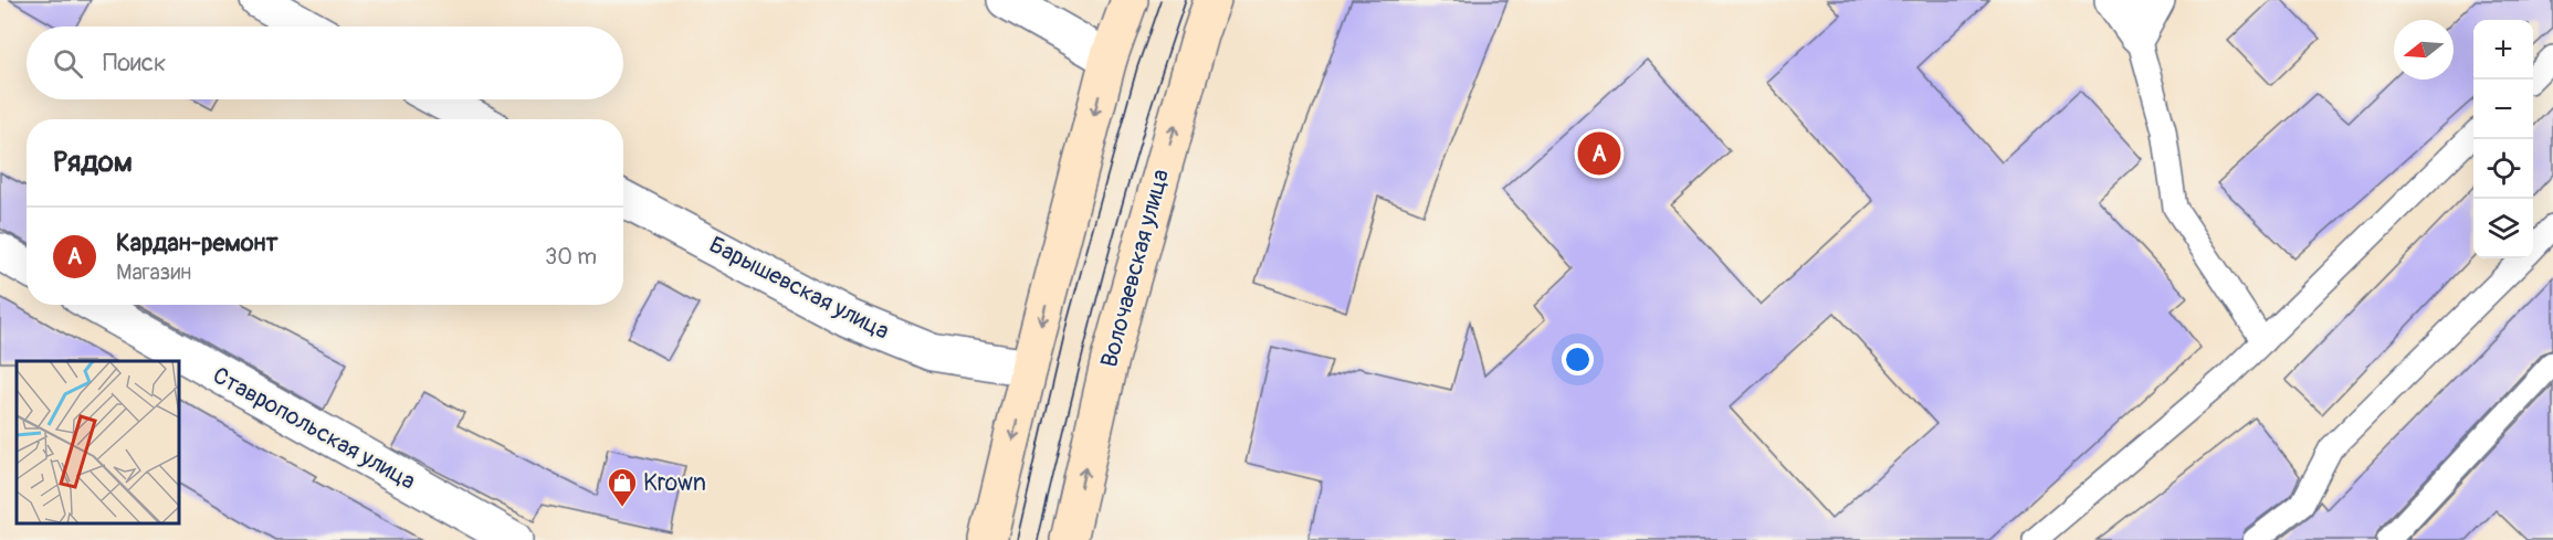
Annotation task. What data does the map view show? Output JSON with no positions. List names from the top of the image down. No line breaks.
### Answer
{"streets":{"main road":["Волочаевская улица"],"street":["Барышевская улица","Ставропольская улица"]},"places":{"shop":["Krown"]},"north":"left","page":{"map_buttons":["+","−"],"search":"Поиск","heading":"Рядом","pins":"A","list":[{"mark":"A","name":"Кардан-ремонт","note":"Магазин","value":"30 m"}]}}
